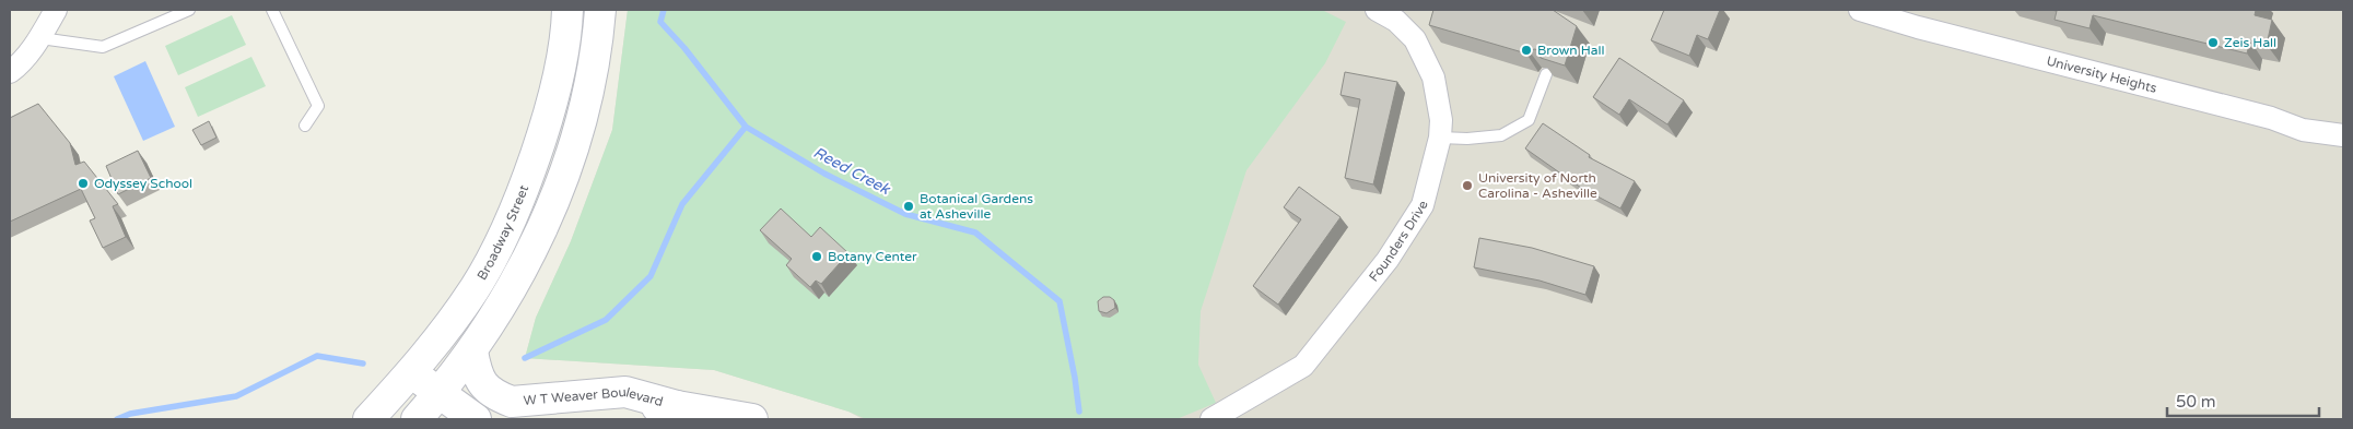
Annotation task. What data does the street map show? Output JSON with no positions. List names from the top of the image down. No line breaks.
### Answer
{"streets":{"main road":["Broadway Street","W T Weaver Boulevard"],"street":["University Heights","Founders Drive"]},"water":["Reed Creek"],"places":["Zeis Hall","Brown Hall","Odyssey School","University of North Carolina - Asheville","Botanical Gardens at Asheville","Botany Center"],"scale_bar":"50 m"}
